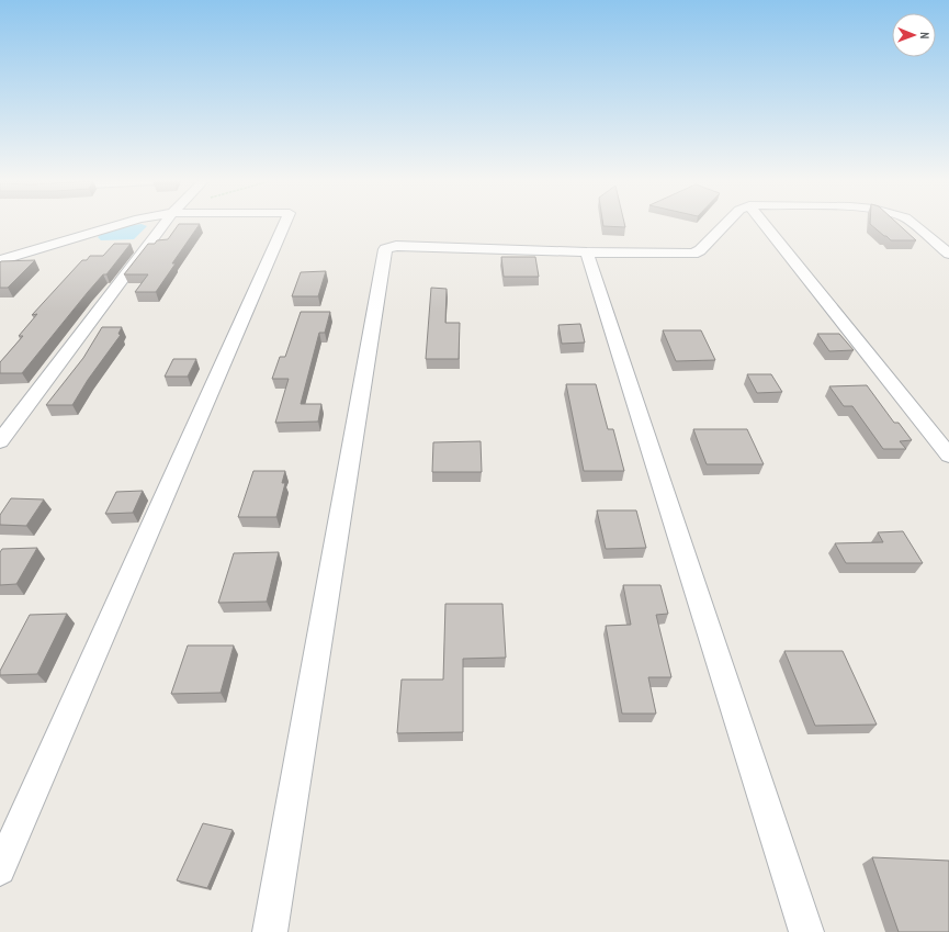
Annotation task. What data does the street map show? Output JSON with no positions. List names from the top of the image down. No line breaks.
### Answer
{"north":"right"}
